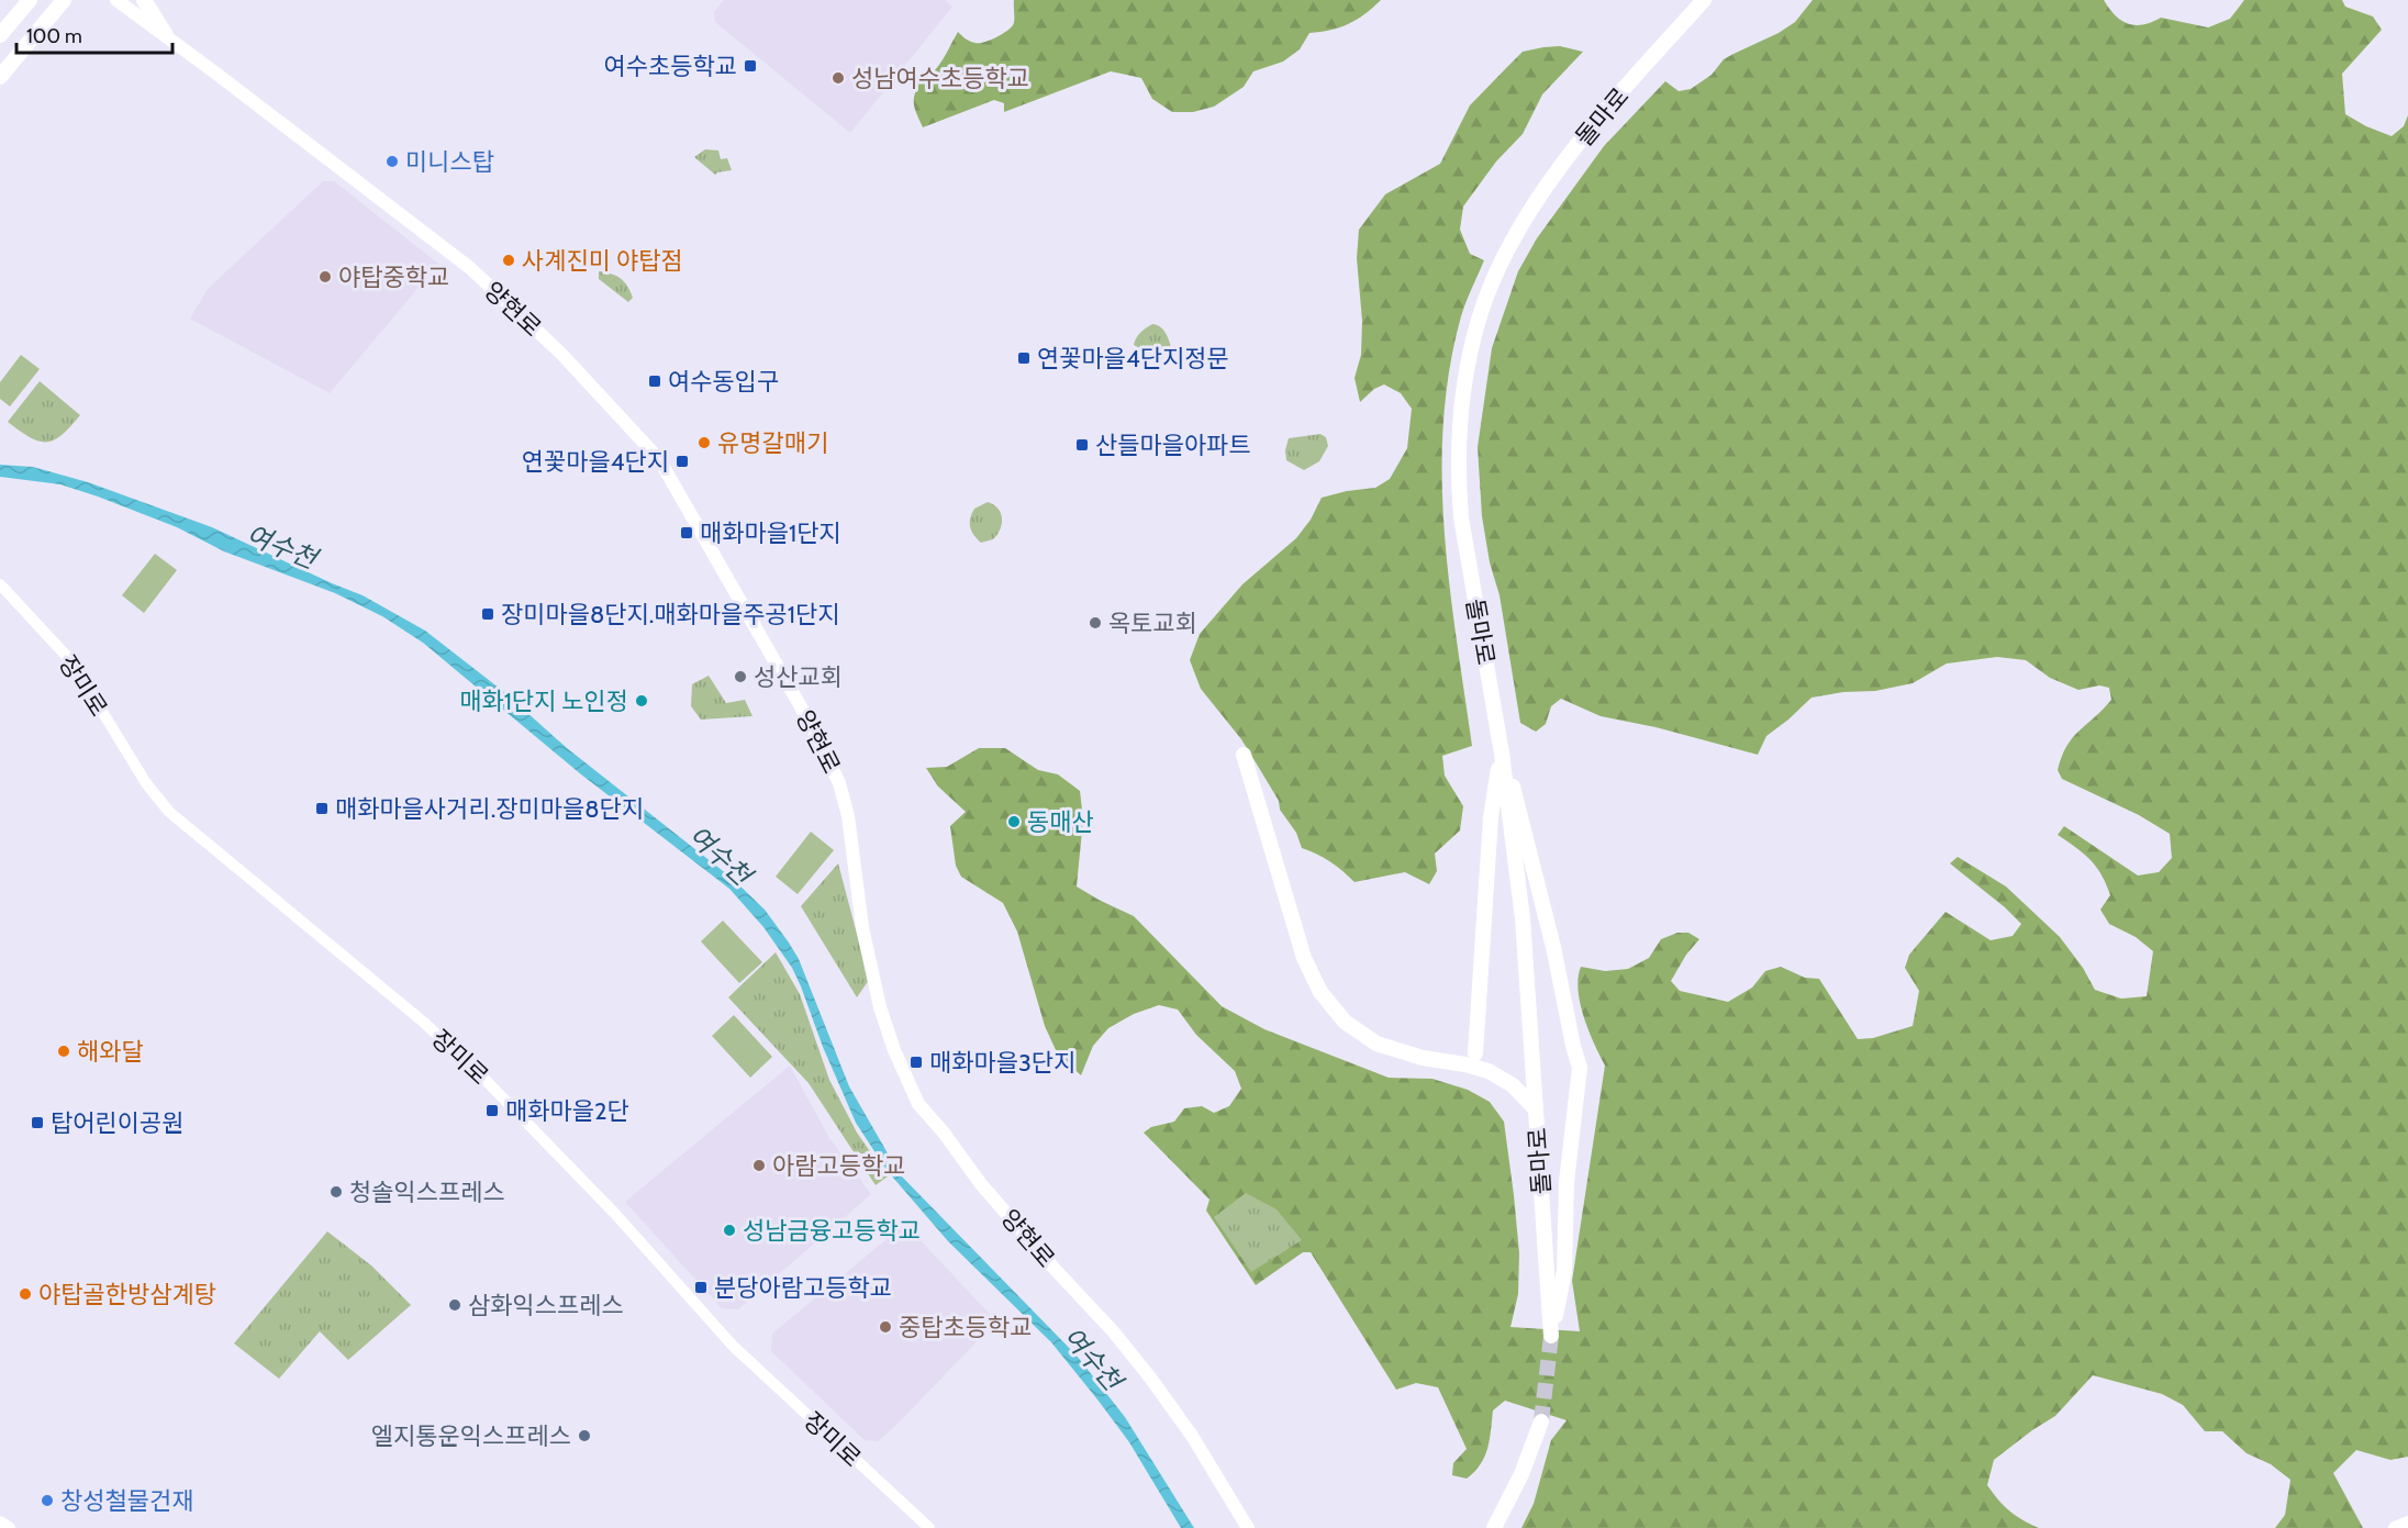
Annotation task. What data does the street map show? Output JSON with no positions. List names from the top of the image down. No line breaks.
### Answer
{"streets":{"main road":["돌마로","양현로"],"street":["장미로"]},"water":["여수천"],"places":{"transit":["여수초등학교","연꽃마을4단지정문","여수동입구","산들마을아파트","연꽃마을4단지","매화마을1단지","장미마을8단지.매화마을주공1단지","매화마을사거리.장미마을8단지","매화마을3단지","매화마을2단","탑어린이공원","분당아람고등학교"],"other":["성남여수초등학교","미니스탑","사계진미 야탑점","야탑중학교","유명갈매기","옥토교회","성산교회","매화1단지 노인정","동매산","해와달","아람고등학교","청솔익스프레스","성남금융고등학교","야탑골한방삼계탕","삼화익스프레스","중탑초등학교","엘지통운익스프레스","창성철물건재"]},"scale_bar":"100 m"}
